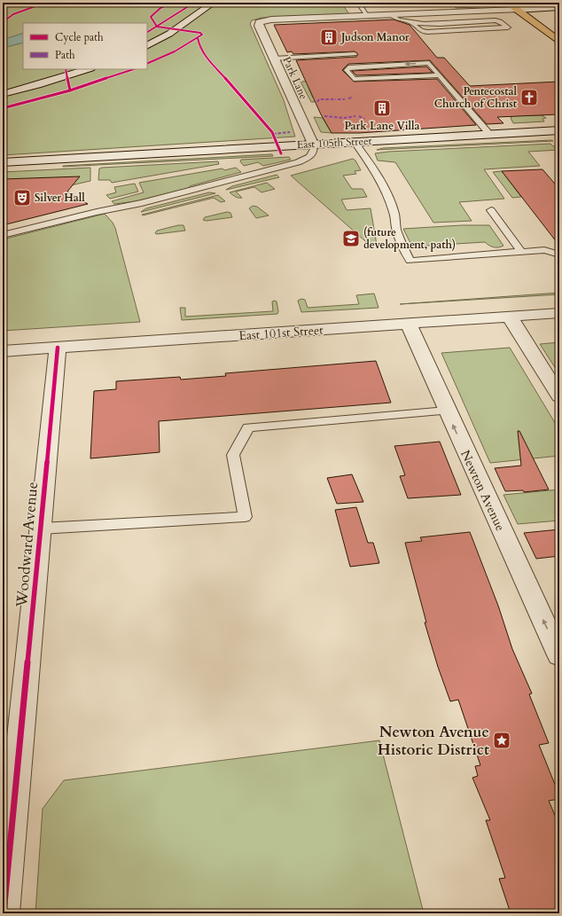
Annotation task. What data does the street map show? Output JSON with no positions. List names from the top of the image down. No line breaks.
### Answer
{"streets":{"street":["Park Lane","East 105th Street","East 101st Street","Newton Avenue","Woodward Avenue"]},"crossings":[["Park Lane","East 105th Street"],["East 101st Street","Newton Avenue"],["East 101st Street","Woodward Avenue"]],"one_way":["Newton Avenue"],"places":{"building":["Judson Manor","Park Lane Villa"],"church":["Pentecostal Church of Christ"],"theatre":["Silver Hall"],"school or university":["(future development, path)"],"place":["Newton Avenue Historic District"]},"legend":["Cycle path","Path"]}
